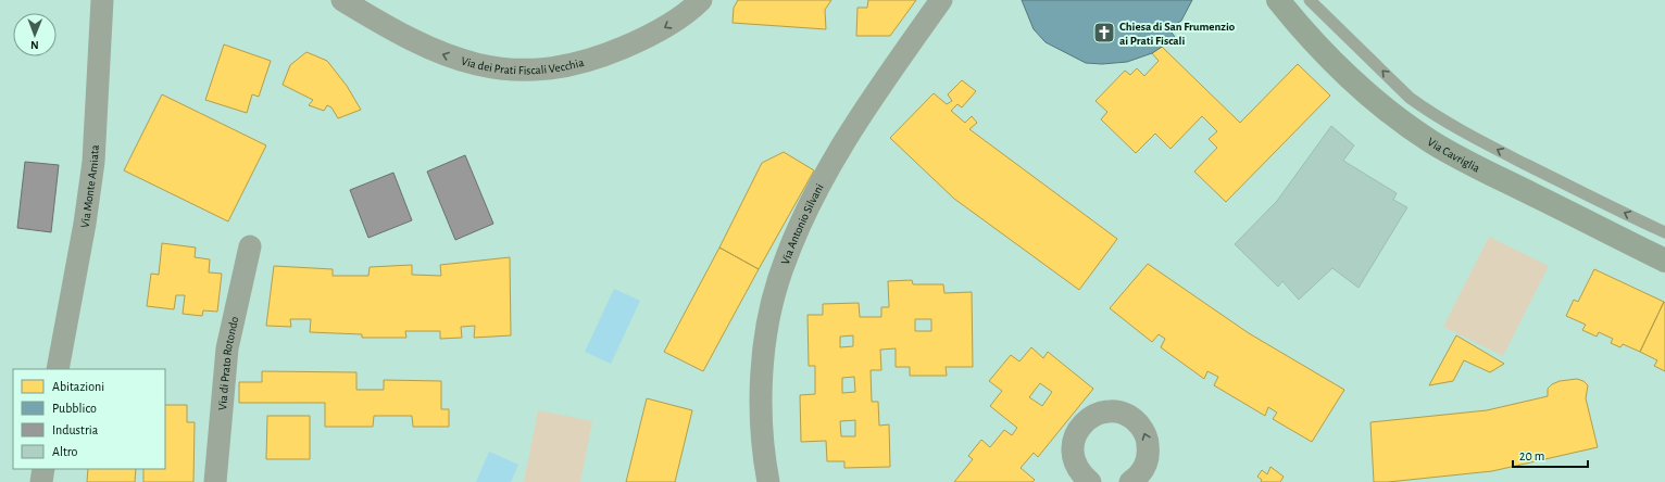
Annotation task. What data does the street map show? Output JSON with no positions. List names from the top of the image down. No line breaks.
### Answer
{"streets":{"street":["Via dei Prati Fiscali Vecchia","Via Cavriglia","Via Monte Amiata","Via Antonio Silvani","Via di Prato Rotondo"]},"one_way":["Via dei Prati Fiscali Vecchia"],"places":{"church":["Chiesa di San Frumenzio ai Prati Fiscali"]},"legend":["Abitazioni","Pubblico","Industria","Altro"],"scale_bar":"20 m","north":"bottom"}
